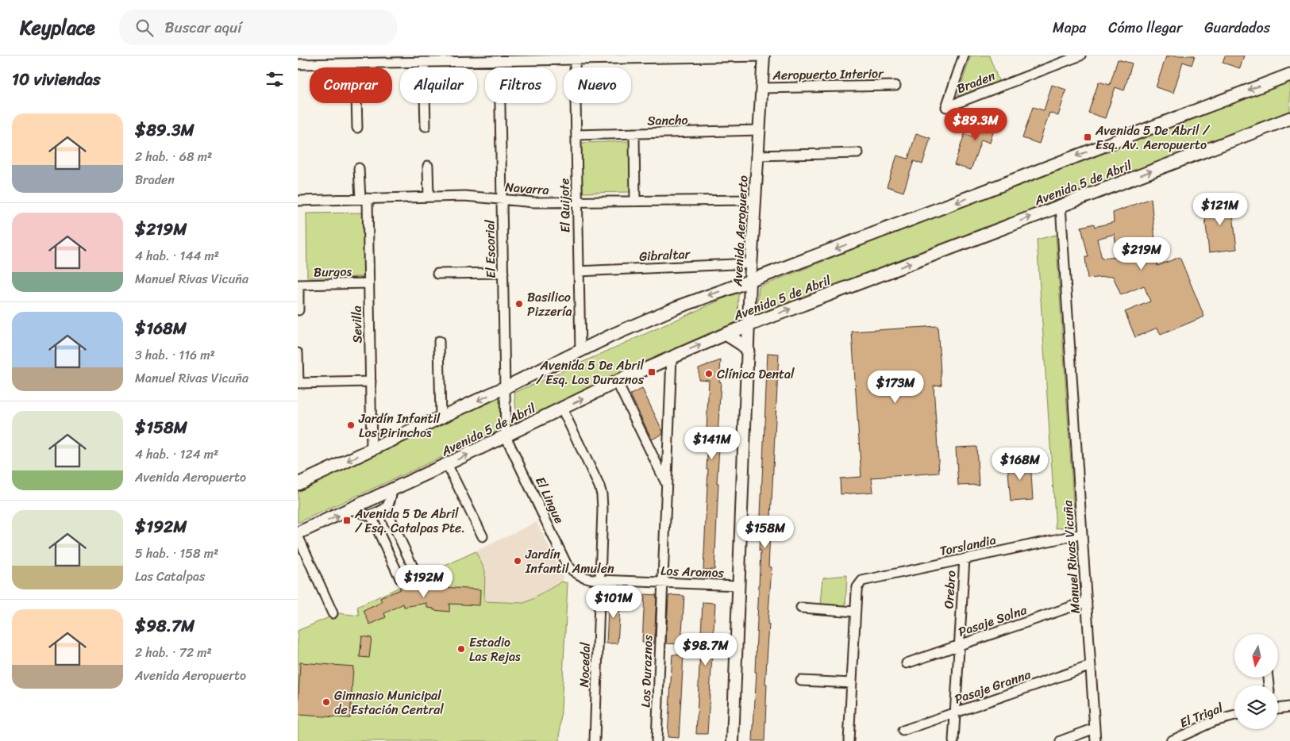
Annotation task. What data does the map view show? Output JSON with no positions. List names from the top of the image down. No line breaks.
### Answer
{"streets":{"main road":["Avenida 5 de Abril"],"street":["Aeropuerto Interior","Braden","Sancho","Navarra","El Quijote","Avenida Aeropuerto","El Escorial","Gibraltar","Burgos","Sevilla","El Lingue","Torslandia","Manuel Rivas Vicuña","Los Aromos","Orebro","Pasaje Solna","Nocedal","Los Duraznos","Pasaje Granna","El Trigal"]},"crossings":[["Aeropuerto Interior","Avenida Aeropuerto"],["Sancho","El Quijote"],["Sancho","Avenida Aeropuerto"],["Avenida 5 de Abril","El Quijote"],["Avenida 5 de Abril","Avenida Aeropuerto"],["Avenida 5 de Abril","El Escorial"],["Avenida 5 de Abril","Sevilla"],["Avenida 5 de Abril","El Lingue"],["Avenida 5 de Abril","Manuel Rivas Vicuña"],["Avenida 5 de Abril","Nocedal"],["Avenida 5 de Abril","Los Duraznos"],["Navarra","El Quijote"],["Navarra","Avenida Aeropuerto"],["Navarra","El Escorial"],["Navarra","Sevilla"],["El Quijote","Gibraltar"],["Avenida Aeropuerto","Gibraltar"],["Avenida Aeropuerto","Los Aromos"],["El Escorial","El Lingue"],["Burgos","Sevilla"],["El Lingue","Los Aromos"],["Torslandia","Manuel Rivas Vicuña"],["Torslandia","Orebro"],["Manuel Rivas Vicuña","Pasaje Solna"],["Manuel Rivas Vicuña","Pasaje Granna"],["Los Aromos","Nocedal"],["Los Aromos","Los Duraznos"],["Orebro","Pasaje Solna"],["Orebro","Pasaje Granna"]],"places":{"transit":["Avenida 5 De Abril / Esq. Av. Aeropuerto","Avenida 5 De Abril / Esq. Los Duraznos","Avenida 5 De Abril / Esq. Catalpas Pte."],"other":["Basilico Pizzería","Clínica Dental","Jardín Infantil Los Pirinchos","Jardín Infantil Amulen","Estadio Las Rejas","Gimnasio Municipal de Estación Central"]},"north":"bottom","page":{"header":"Keyplace","search":"Buscar aquí","nav":["Mapa","Cómo llegar","Guardados"],"heading":"10 viviendas","chip":["Comprar","Alquilar","Filtros","Nuevo"],"list":[{"name":"$89.3M","note":"2 hab. · 68 m² · Braden"},{"name":"$219M","note":"4 hab. · 144 m² · Manuel Rivas Vicuña"},{"name":"$168M","note":"3 hab. · 116 m² · Manuel Rivas Vicuña"},{"name":"$158M","note":"4 hab. · 124 m² · Avenida Aeropuerto"},{"name":"$192M","note":"5 hab. · 158 m² · Las Catalpas"},{"name":"$98.7M","note":"2 hab. · 72 m² · Avenida Aeropuerto"}],"price":["$89.3M","$121M","$219M","$173M","$141M","$168M","$158M","$192M","$101M","$98.7M"]}}
